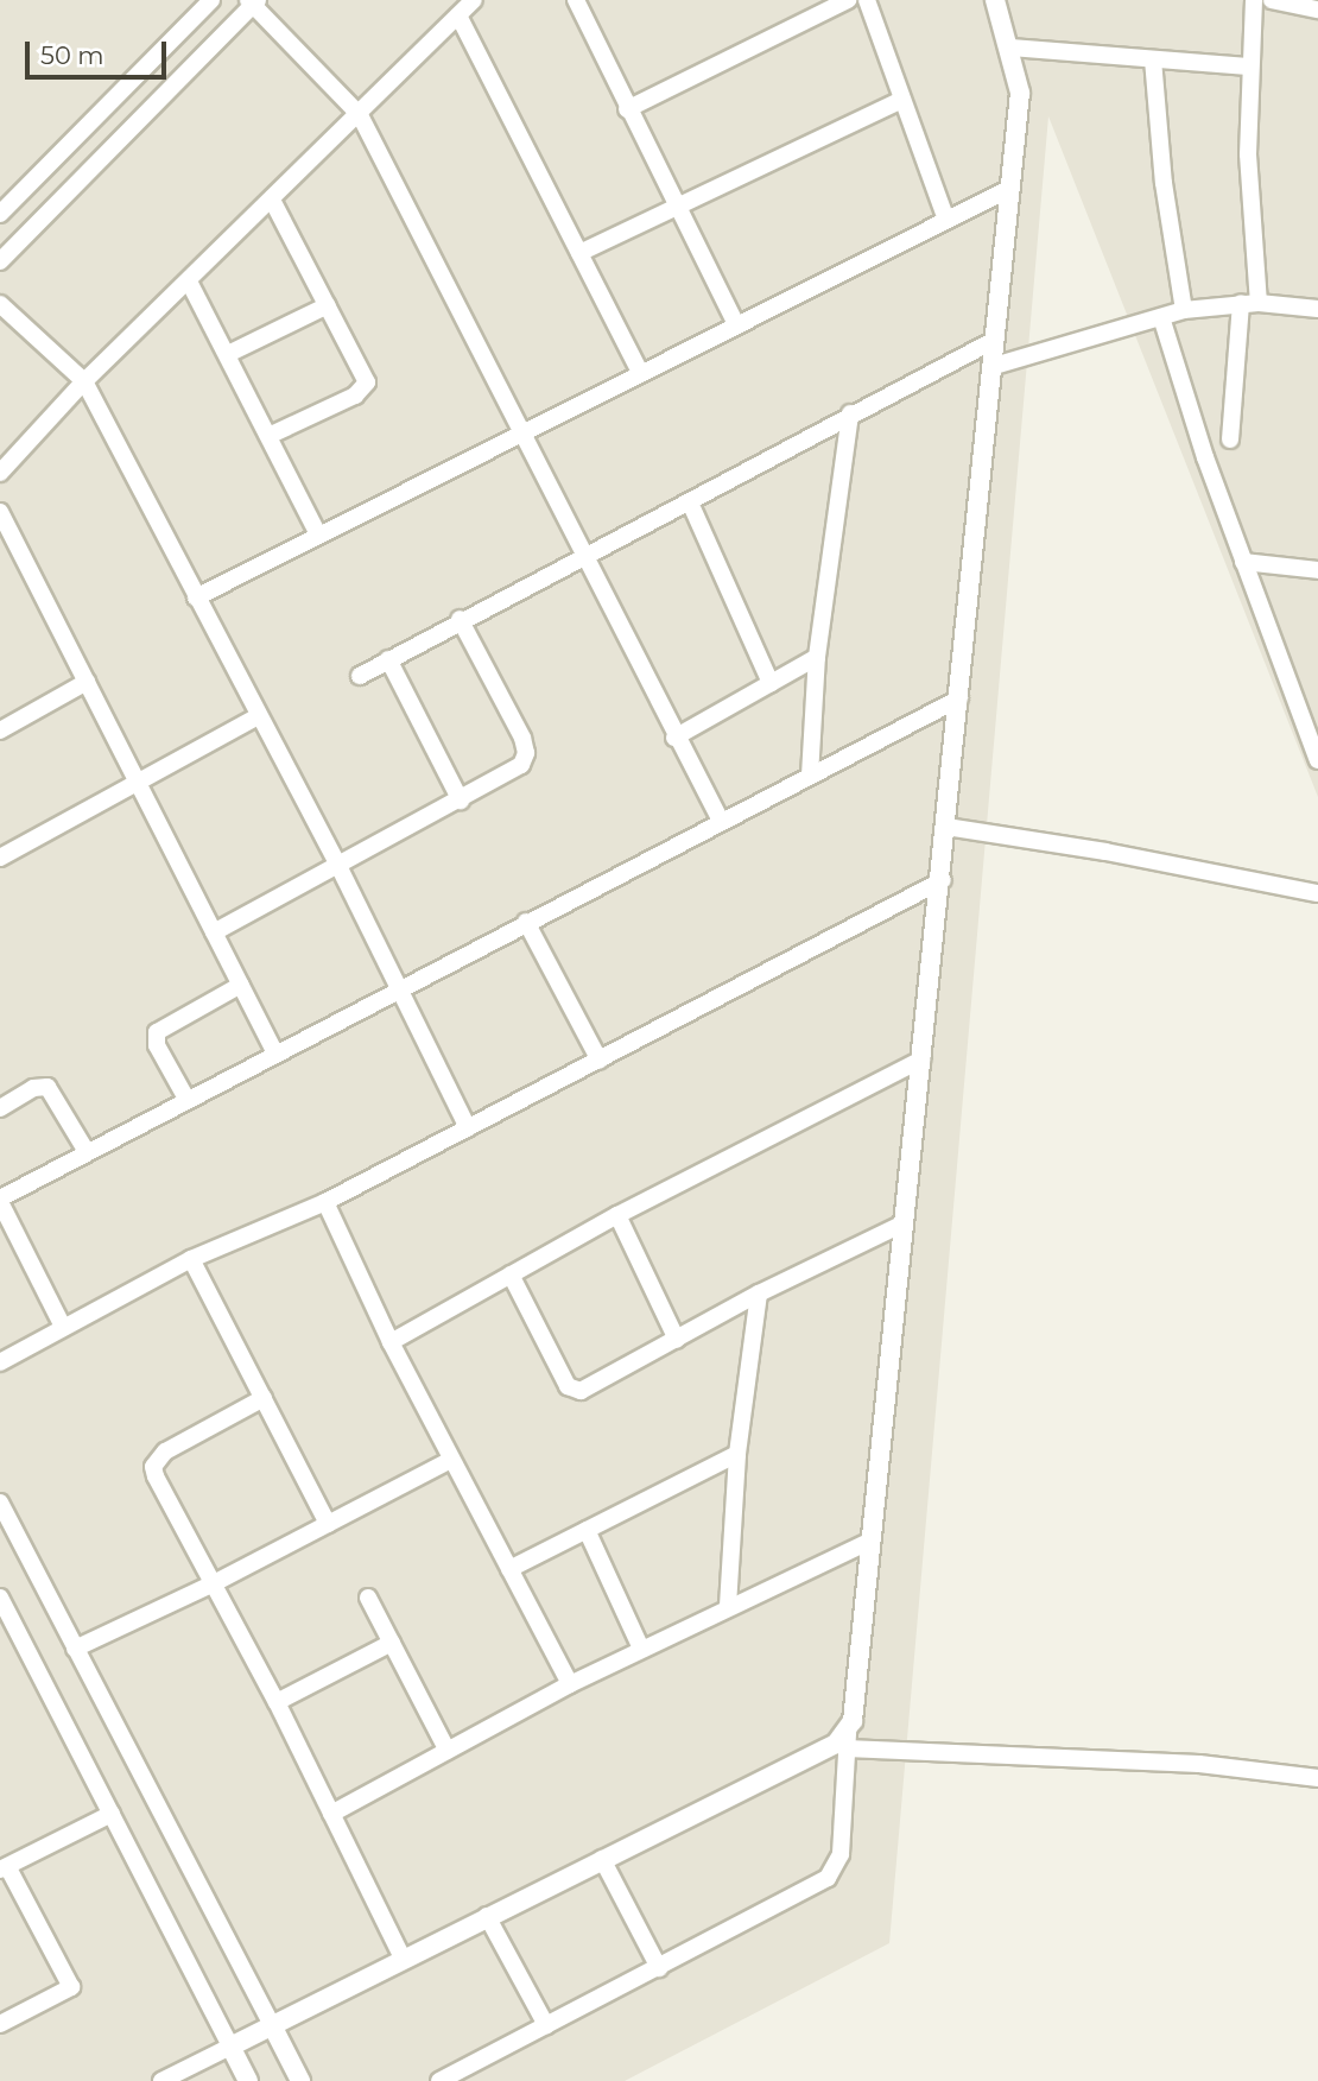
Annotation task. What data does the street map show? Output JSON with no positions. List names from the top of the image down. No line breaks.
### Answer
{"scale_bar":"50 m"}
